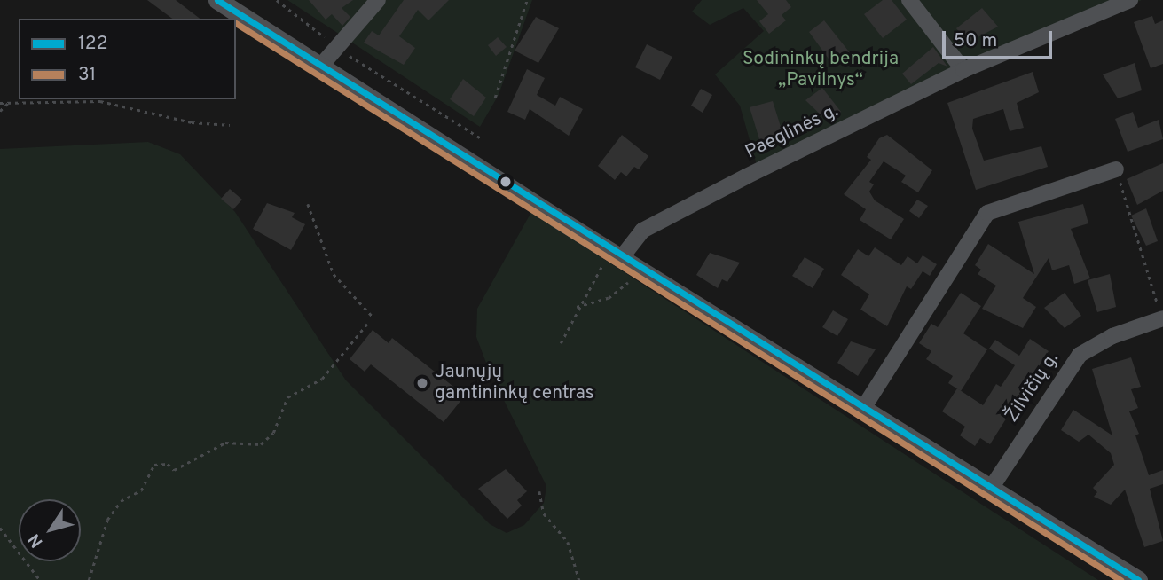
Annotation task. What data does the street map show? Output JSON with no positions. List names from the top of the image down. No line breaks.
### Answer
{"streets":{"street":["Paeglinės g.","Žilvičių g."]},"parks":["Sodininkų bendrija „Pavilnys“"],"places":["Jaunųjų gamtininkų centras"],"lines":["transit line 122","transit line 31"],"legend":["122","31"],"scale_bar":"50 m","north":"bottom left"}
